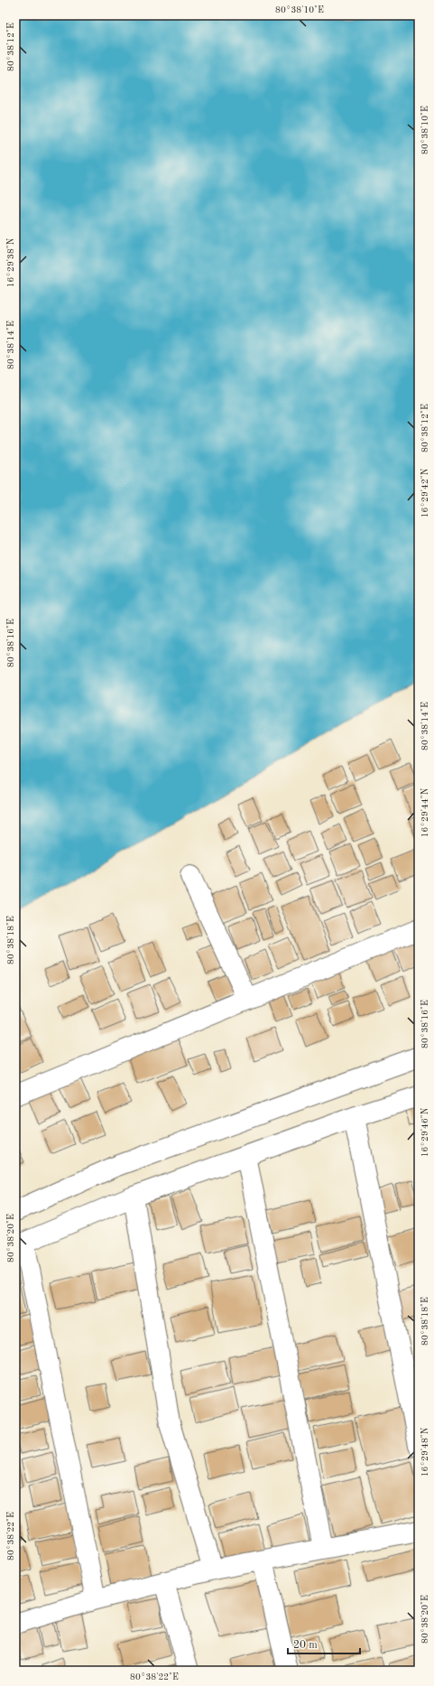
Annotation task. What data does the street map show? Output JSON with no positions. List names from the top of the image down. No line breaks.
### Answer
{"scale_bar":"20 m","coordinates":["80°38'10\"E","80°38'12\"E","16°29'38\"N","80°38'14\"E","16°29'42\"N","80°38'16\"E","16°29'44\"N","80°38'18\"E","16°29'46\"N","80°38'20\"E","16°29'48\"N","80°38'22\"E"]}
